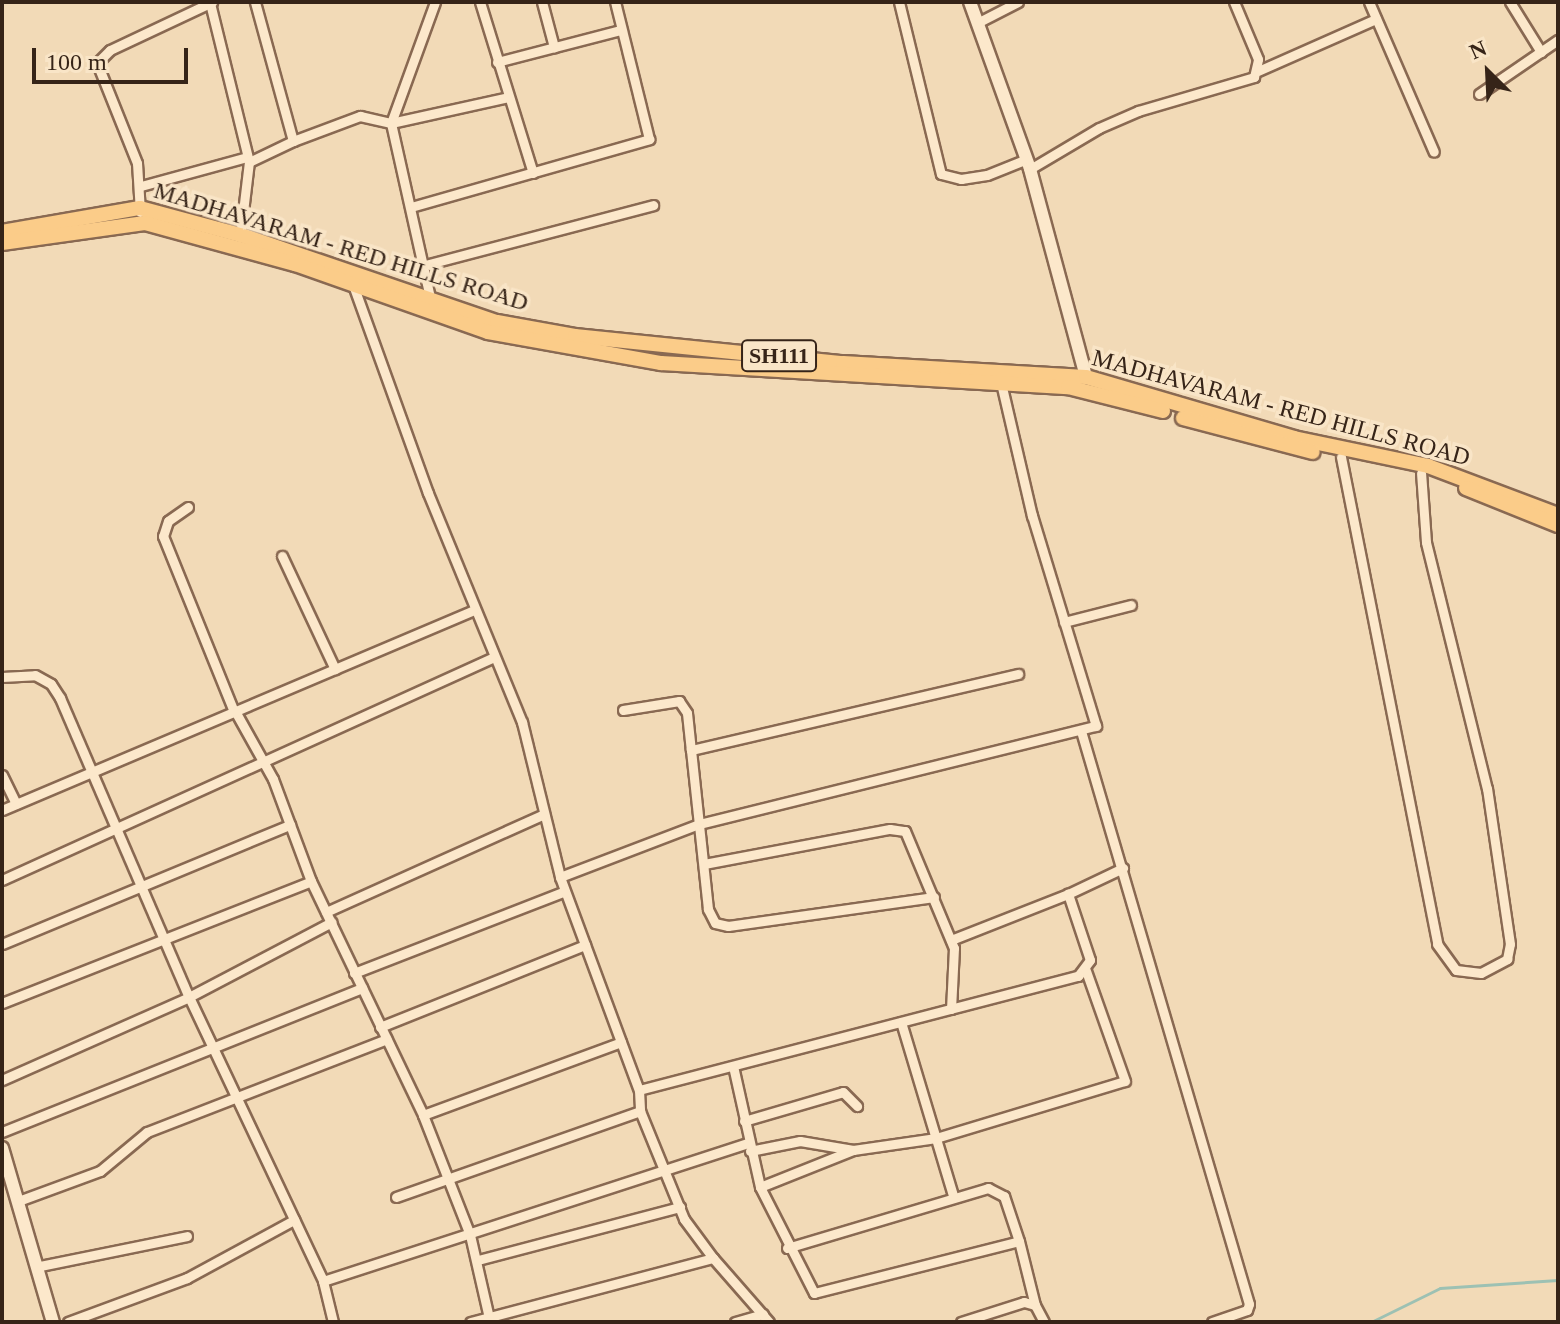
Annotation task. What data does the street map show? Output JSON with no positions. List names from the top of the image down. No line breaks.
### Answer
{"streets":{"main road":["MADHAVARAM - RED HILLS ROAD","SH111"]},"scale_bar":"100 m","north":"top left"}
